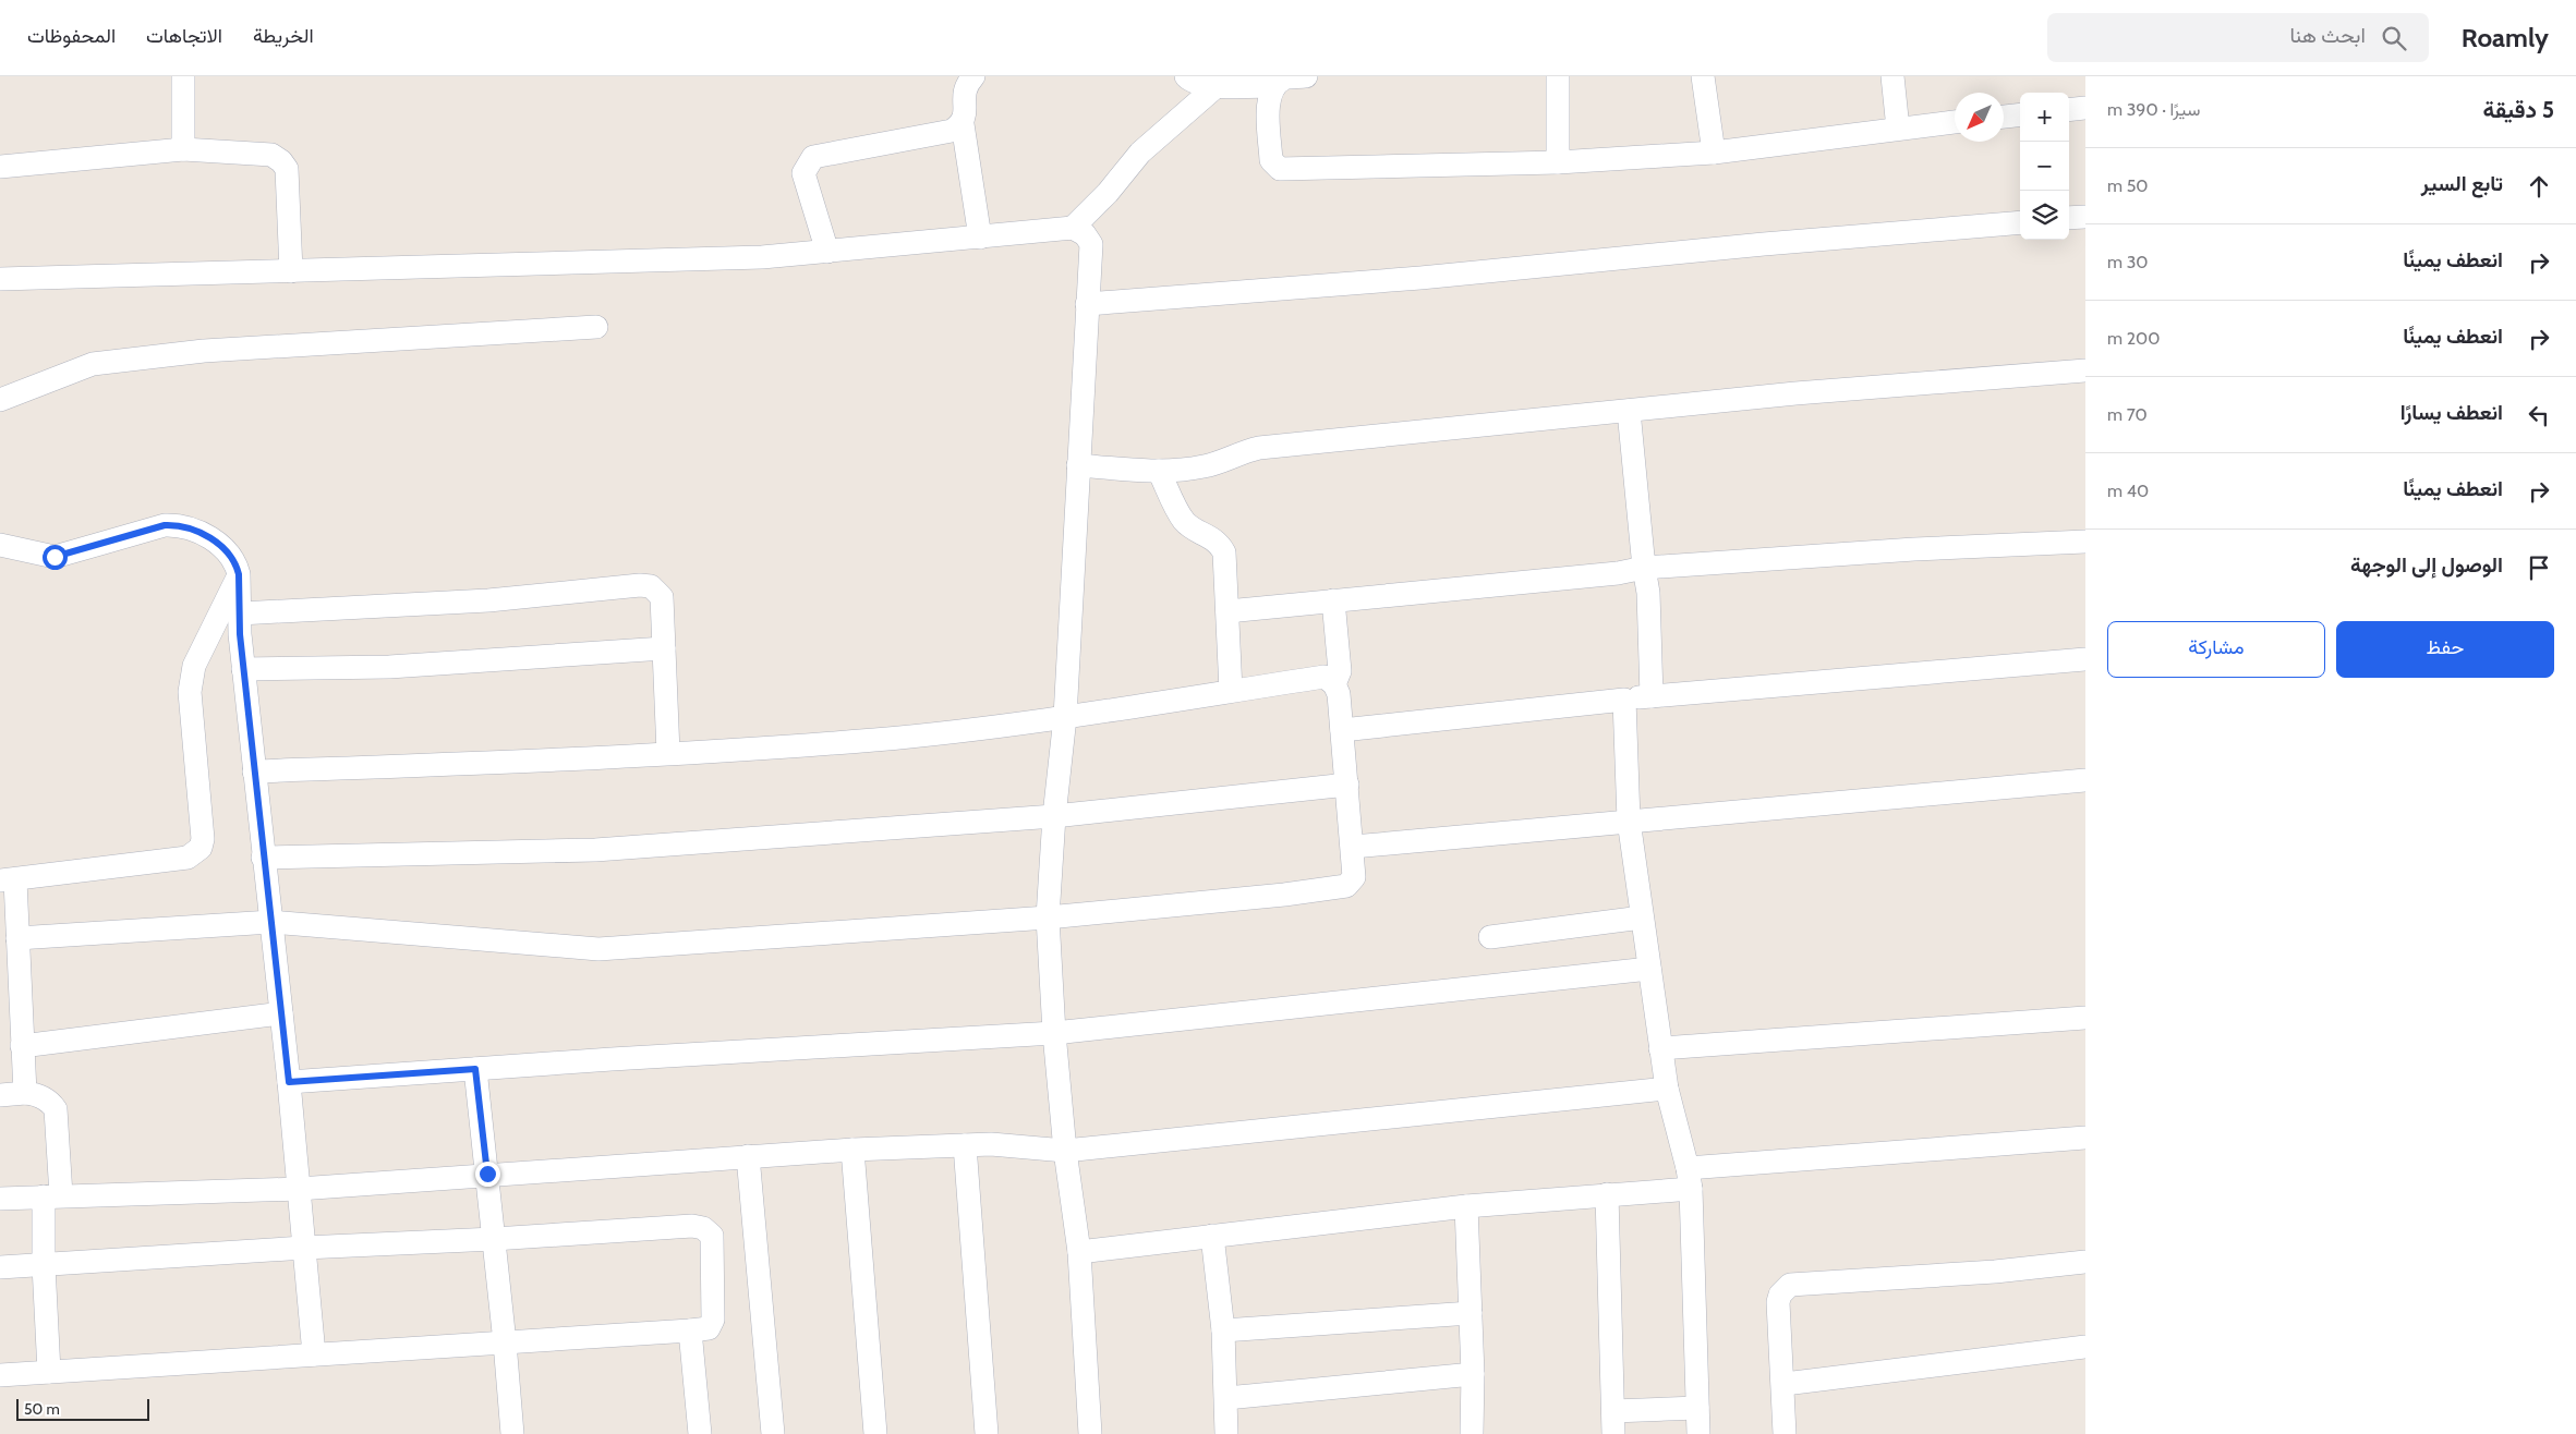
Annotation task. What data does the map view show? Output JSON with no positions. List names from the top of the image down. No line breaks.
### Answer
{"scale_bar":"50 m","north":"bottom left","page":{"header":"Roamly","search":"ابحث هنا","nav":["الخريطة","الاتجاهات","المحفوظات"],"heading":["5 دقيقة","سيرًا · 390 m"],"map_buttons":["+","−"],"list":[["تابع السير","50 m"],["انعطف يمينًا","30 m"],["انعطف يمينًا","200 m"],["انعطف يسارًا","70 m"],["انعطف يمينًا","40 m"],"الوصول إلى الوجهة"],"buttons":["حفظ","مشاركة"],"scale":"50 m"}}
